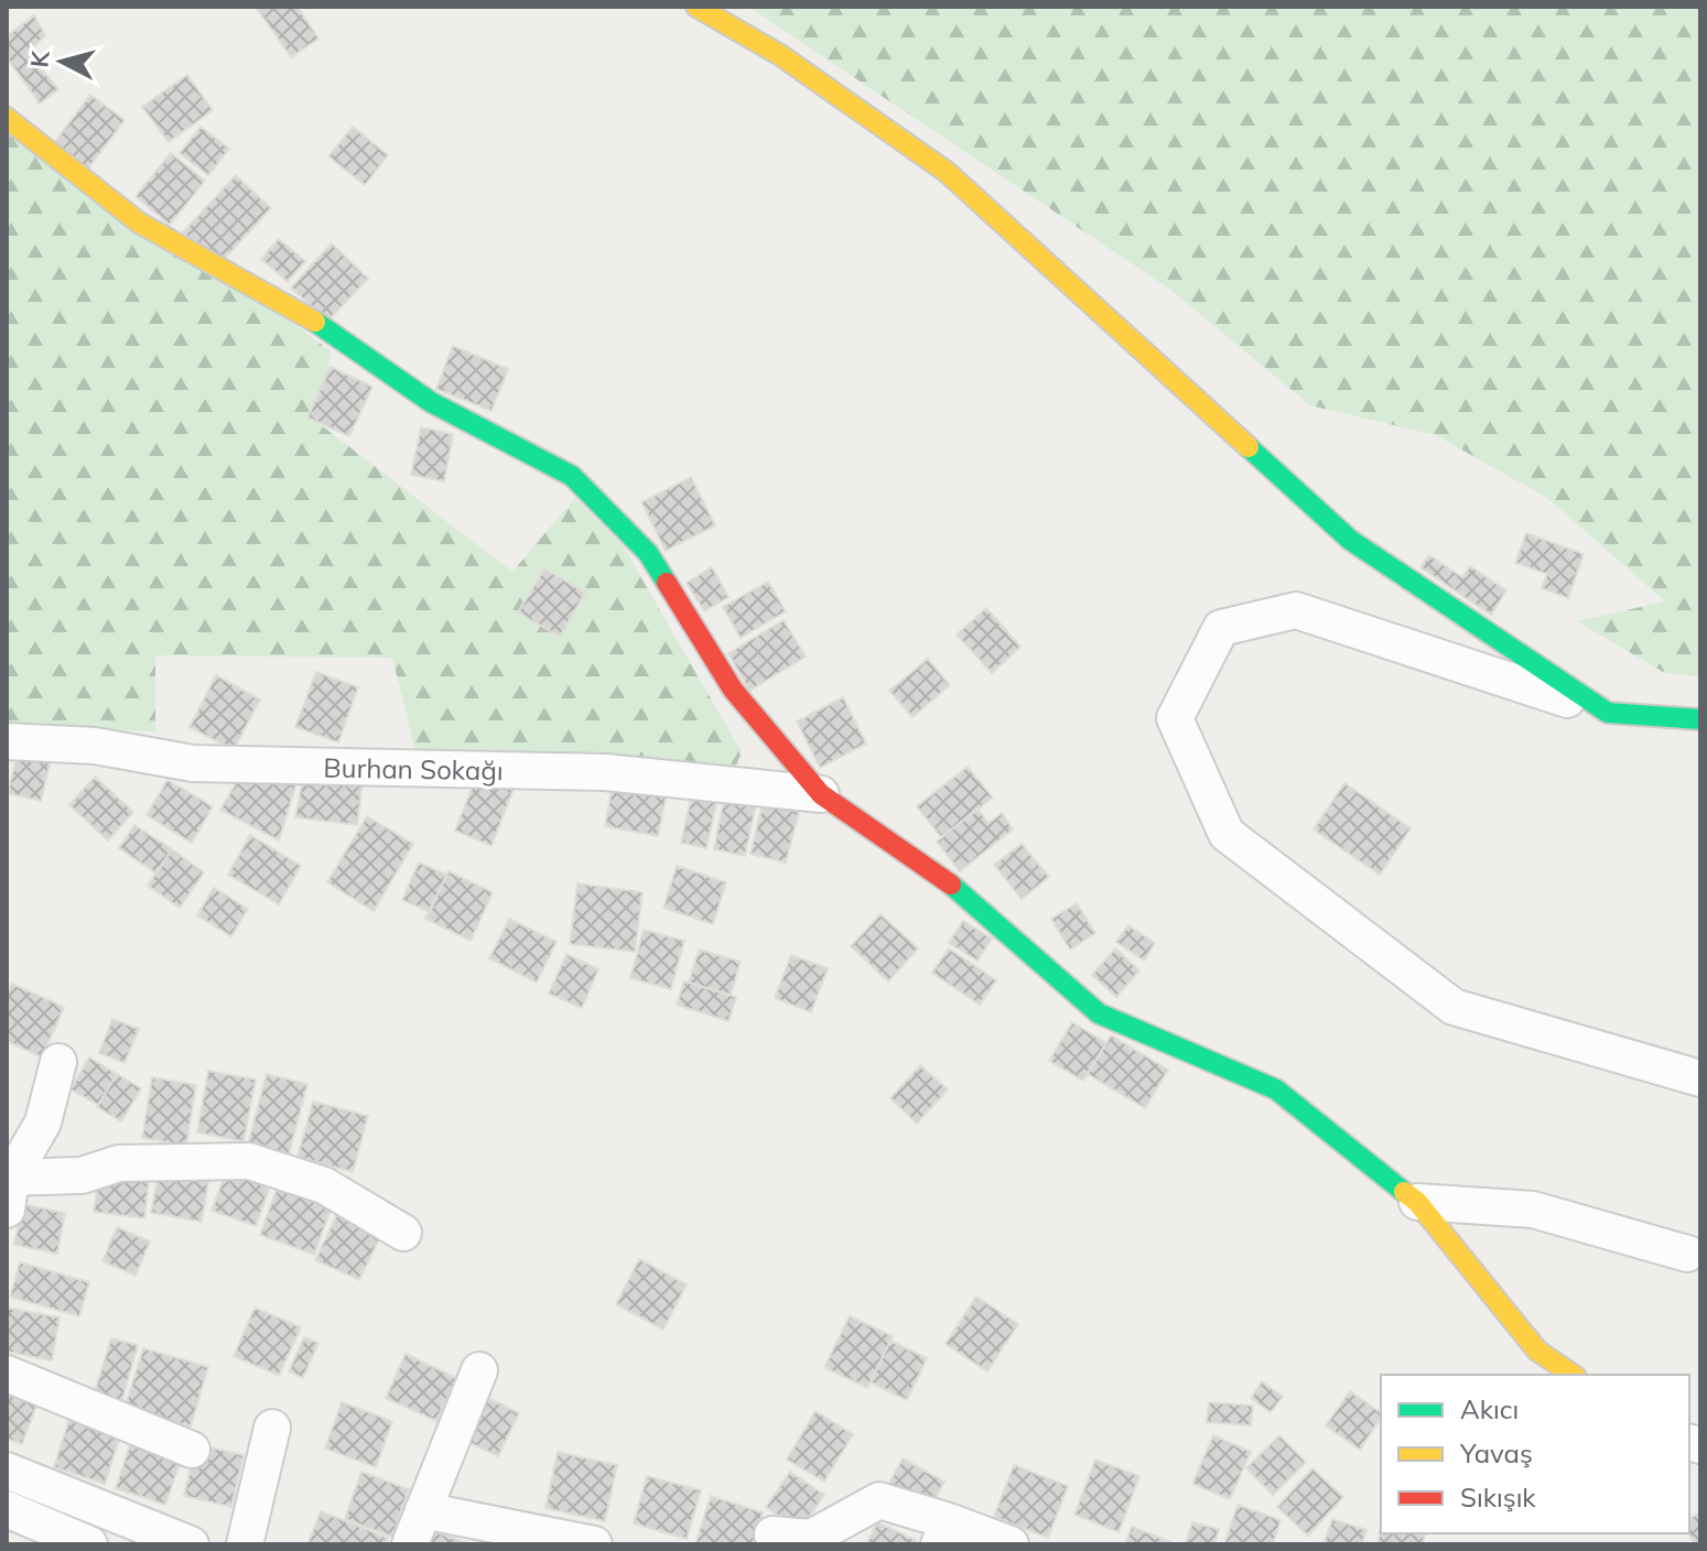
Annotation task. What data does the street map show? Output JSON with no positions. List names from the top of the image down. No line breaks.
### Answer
{"streets":{"street":["Burhan Sokağı"]},"legend":["Akıcı","Yavaş","Sıkışık"],"north":"left"}
